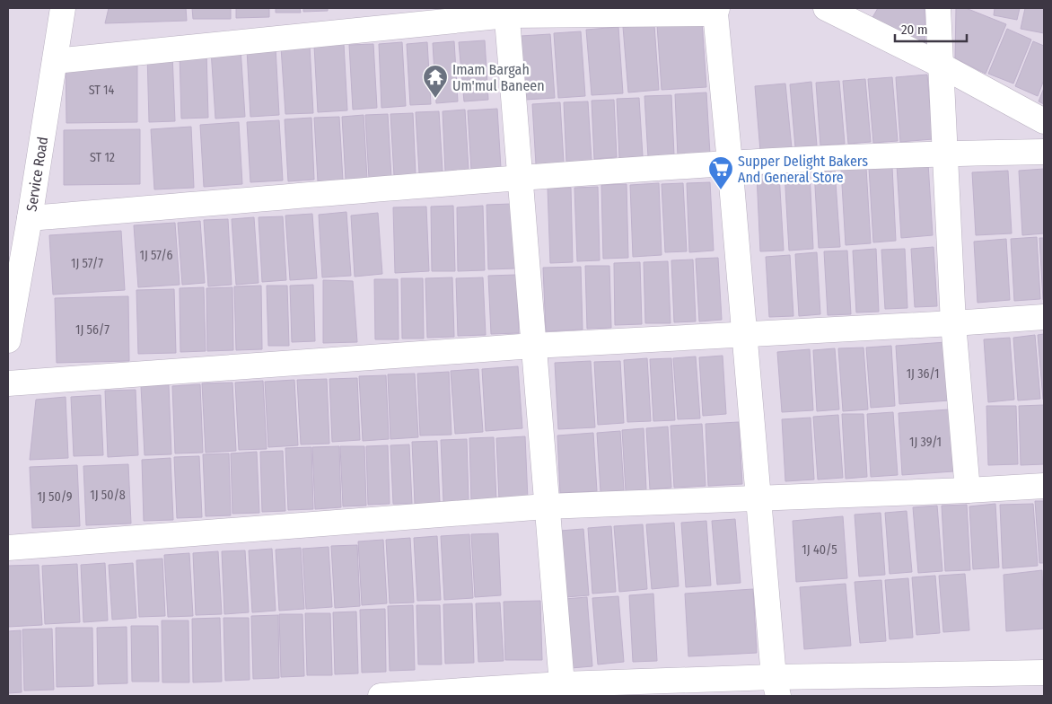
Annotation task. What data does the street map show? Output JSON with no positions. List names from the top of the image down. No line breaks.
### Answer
{"streets":{"street":["Service Road"]},"places":{"temple":["Imam Bargah Um'mul Baneen"],"supermarket":["Supper Delight Bakers And General Store"]},"house_numbers":["ST 14","ST 12","1J 57/6","1J 57/7","1J 56/7","1J 36/1","1J 39/1","1J 50/8","1J 50/9","1J 40/5"],"scale_bar":"20 m"}
